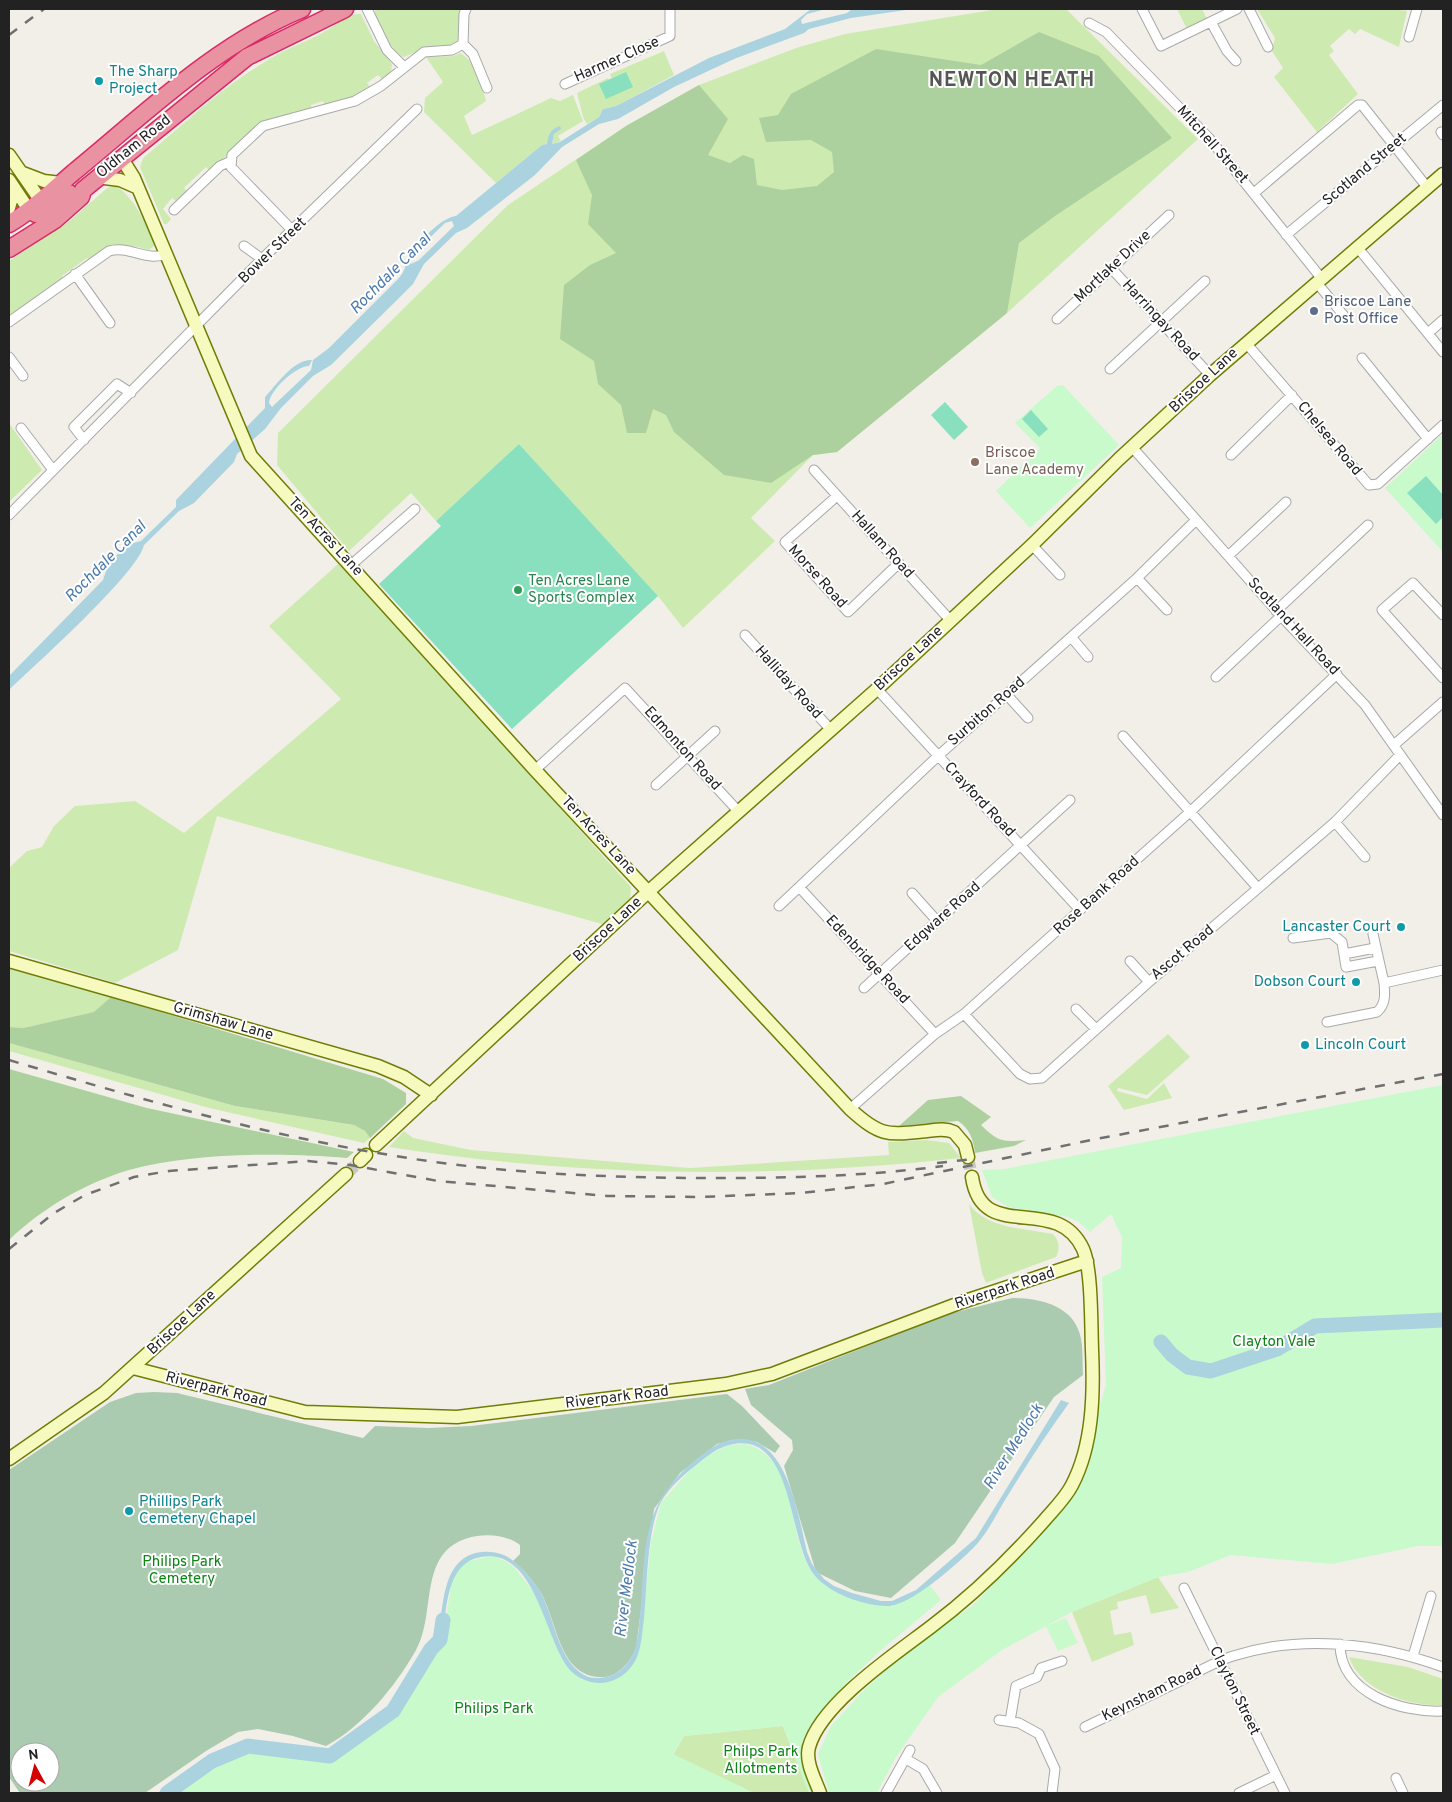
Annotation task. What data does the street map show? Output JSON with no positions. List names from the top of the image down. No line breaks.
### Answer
{"streets":{"highway":["Oldham Road"],"street":["Harmer Close","Mitchell Street","Scotland Street","Bower Street","Mortlake Drive","Harringay Road","Briscoe Lane","Chelsea Road","Ten Acres Lane","Hallam Road","Morse Road","Scotland Hall Road","Halliday Road","Surbiton Road","Edmonton Road","Crayford Road","Rose Bank Road","Edgware Road","Ascot Road","Edenbridge Road","Grimshaw Lane","Riverpark Road","Clayton Street","Keynsham Road"]},"crossings":[["Mitchell Street","Scotland Street"],["Mitchell Street","Briscoe Lane"],["Bower Street","Ten Acres Lane"],["Mortlake Drive","Harringay Road"],["Harringay Road","Briscoe Lane"],["Briscoe Lane","Chelsea Road"],["Briscoe Lane","Ten Acres Lane"],["Briscoe Lane","Hallam Road"],["Briscoe Lane","Scotland Hall Road"],["Briscoe Lane","Halliday Road"],["Briscoe Lane","Edmonton Road"],["Briscoe Lane","Crayford Road"],["Briscoe Lane","Grimshaw Lane"],["Briscoe Lane","Riverpark Road"],["Ten Acres Lane","Edmonton Road"],["Ten Acres Lane","Rose Bank Road"],["Hallam Road","Morse Road"],["Scotland Hall Road","Surbiton Road"],["Scotland Hall Road","Rose Bank Road"],["Scotland Hall Road","Ascot Road"],["Surbiton Road","Crayford Road"],["Surbiton Road","Edenbridge Road"],["Crayford Road","Rose Bank Road"],["Crayford Road","Edgware Road"],["Rose Bank Road","Ascot Road"],["Rose Bank Road","Edenbridge Road"],["Edgware Road","Edenbridge Road"],["Clayton Street","Keynsham Road"]],"districts":["NEWTON HEATH"],"water":["Rochdale Canal","River Medlock"],"parks":["Clayton Vale","Philips Park Cemetery","Philips Park","Philps Park Allotments"],"places":["The Sharp Project","Briscoe Lane Post Office","Briscoe Lane Academy","Ten Acres Lane Sports Complex","Lancaster Court","Dobson Court","Lincoln Court","Phillips Park Cemetery Chapel"],"north":"top"}
